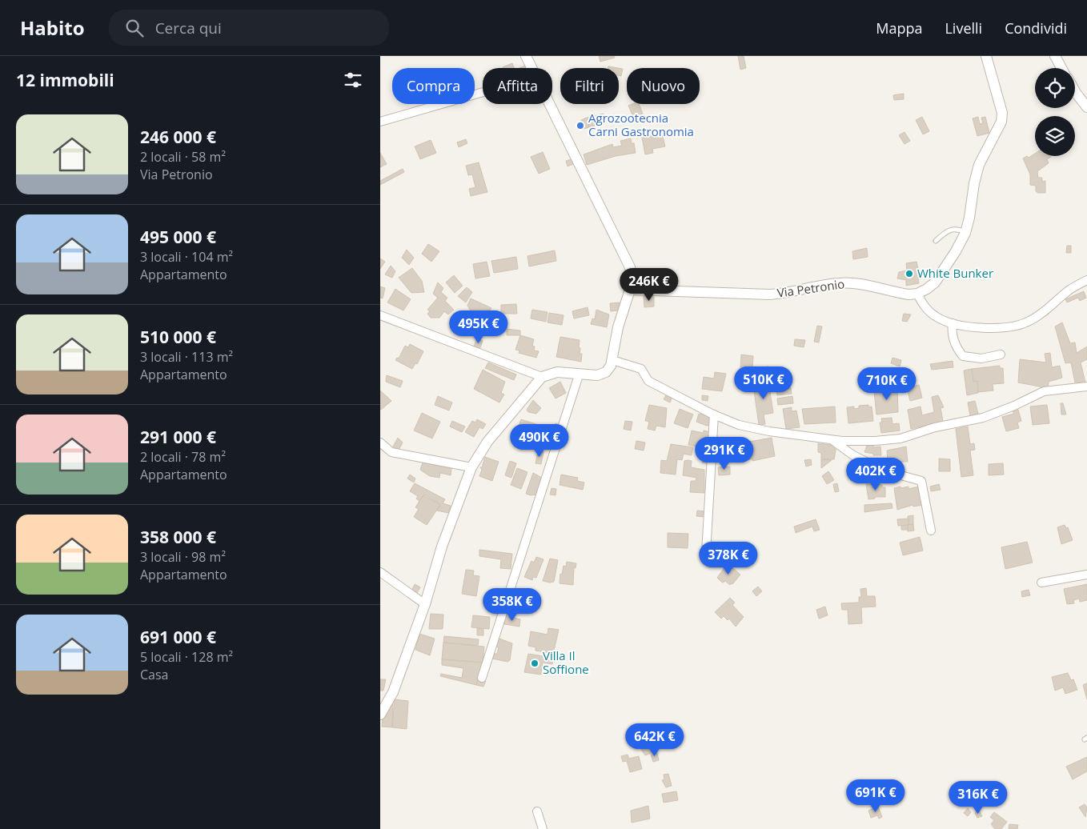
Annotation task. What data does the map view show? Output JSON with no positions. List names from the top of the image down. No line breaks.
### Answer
{"streets":{"street":["Via Petronio"]},"places":["Agrozootecnia Carni Gastronomia","White Bunker","Villa Il Soffione"],"page":{"header":"Habito","search":"Cerca qui","nav":["Mappa","Livelli","Condividi"],"heading":"12 immobili","chip":["Compra","Affitta","Filtri","Nuovo"],"list":[{"name":"246 000 €","note":"2 locali · 58 m² · Via Petronio"},{"name":"495 000 €","note":"3 locali · 104 m² · Appartamento"},{"name":"510 000 €","note":"3 locali · 113 m² · Appartamento"},{"name":"291 000 €","note":"2 locali · 78 m² · Appartamento"},{"name":"358 000 €","note":"3 locali · 98 m² · Appartamento"},{"name":"691 000 €","note":"5 locali · 128 m² · Casa"}],"price":["246K €","495K €","510K €","710K €","490K €","291K €","402K €","378K €","358K €","642K €","691K €","316K €"]}}
